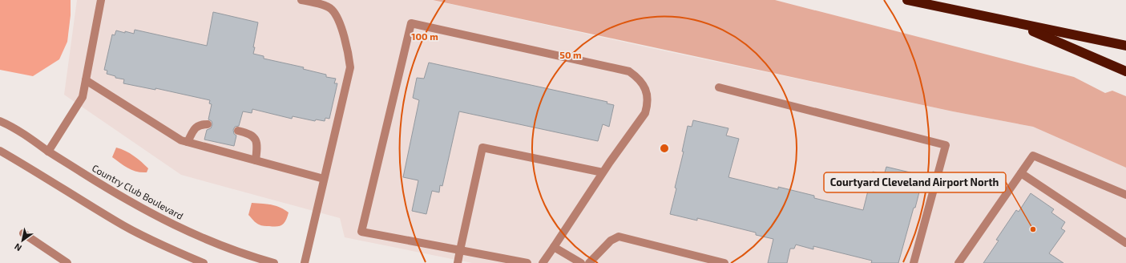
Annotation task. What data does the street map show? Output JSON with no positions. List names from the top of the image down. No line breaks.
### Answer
{"streets":{"street":["Country Club Boulevard"]},"places":["Courtyard Cleveland Airport North"],"north":"bottom left","rings":["100 m","50 m"]}
